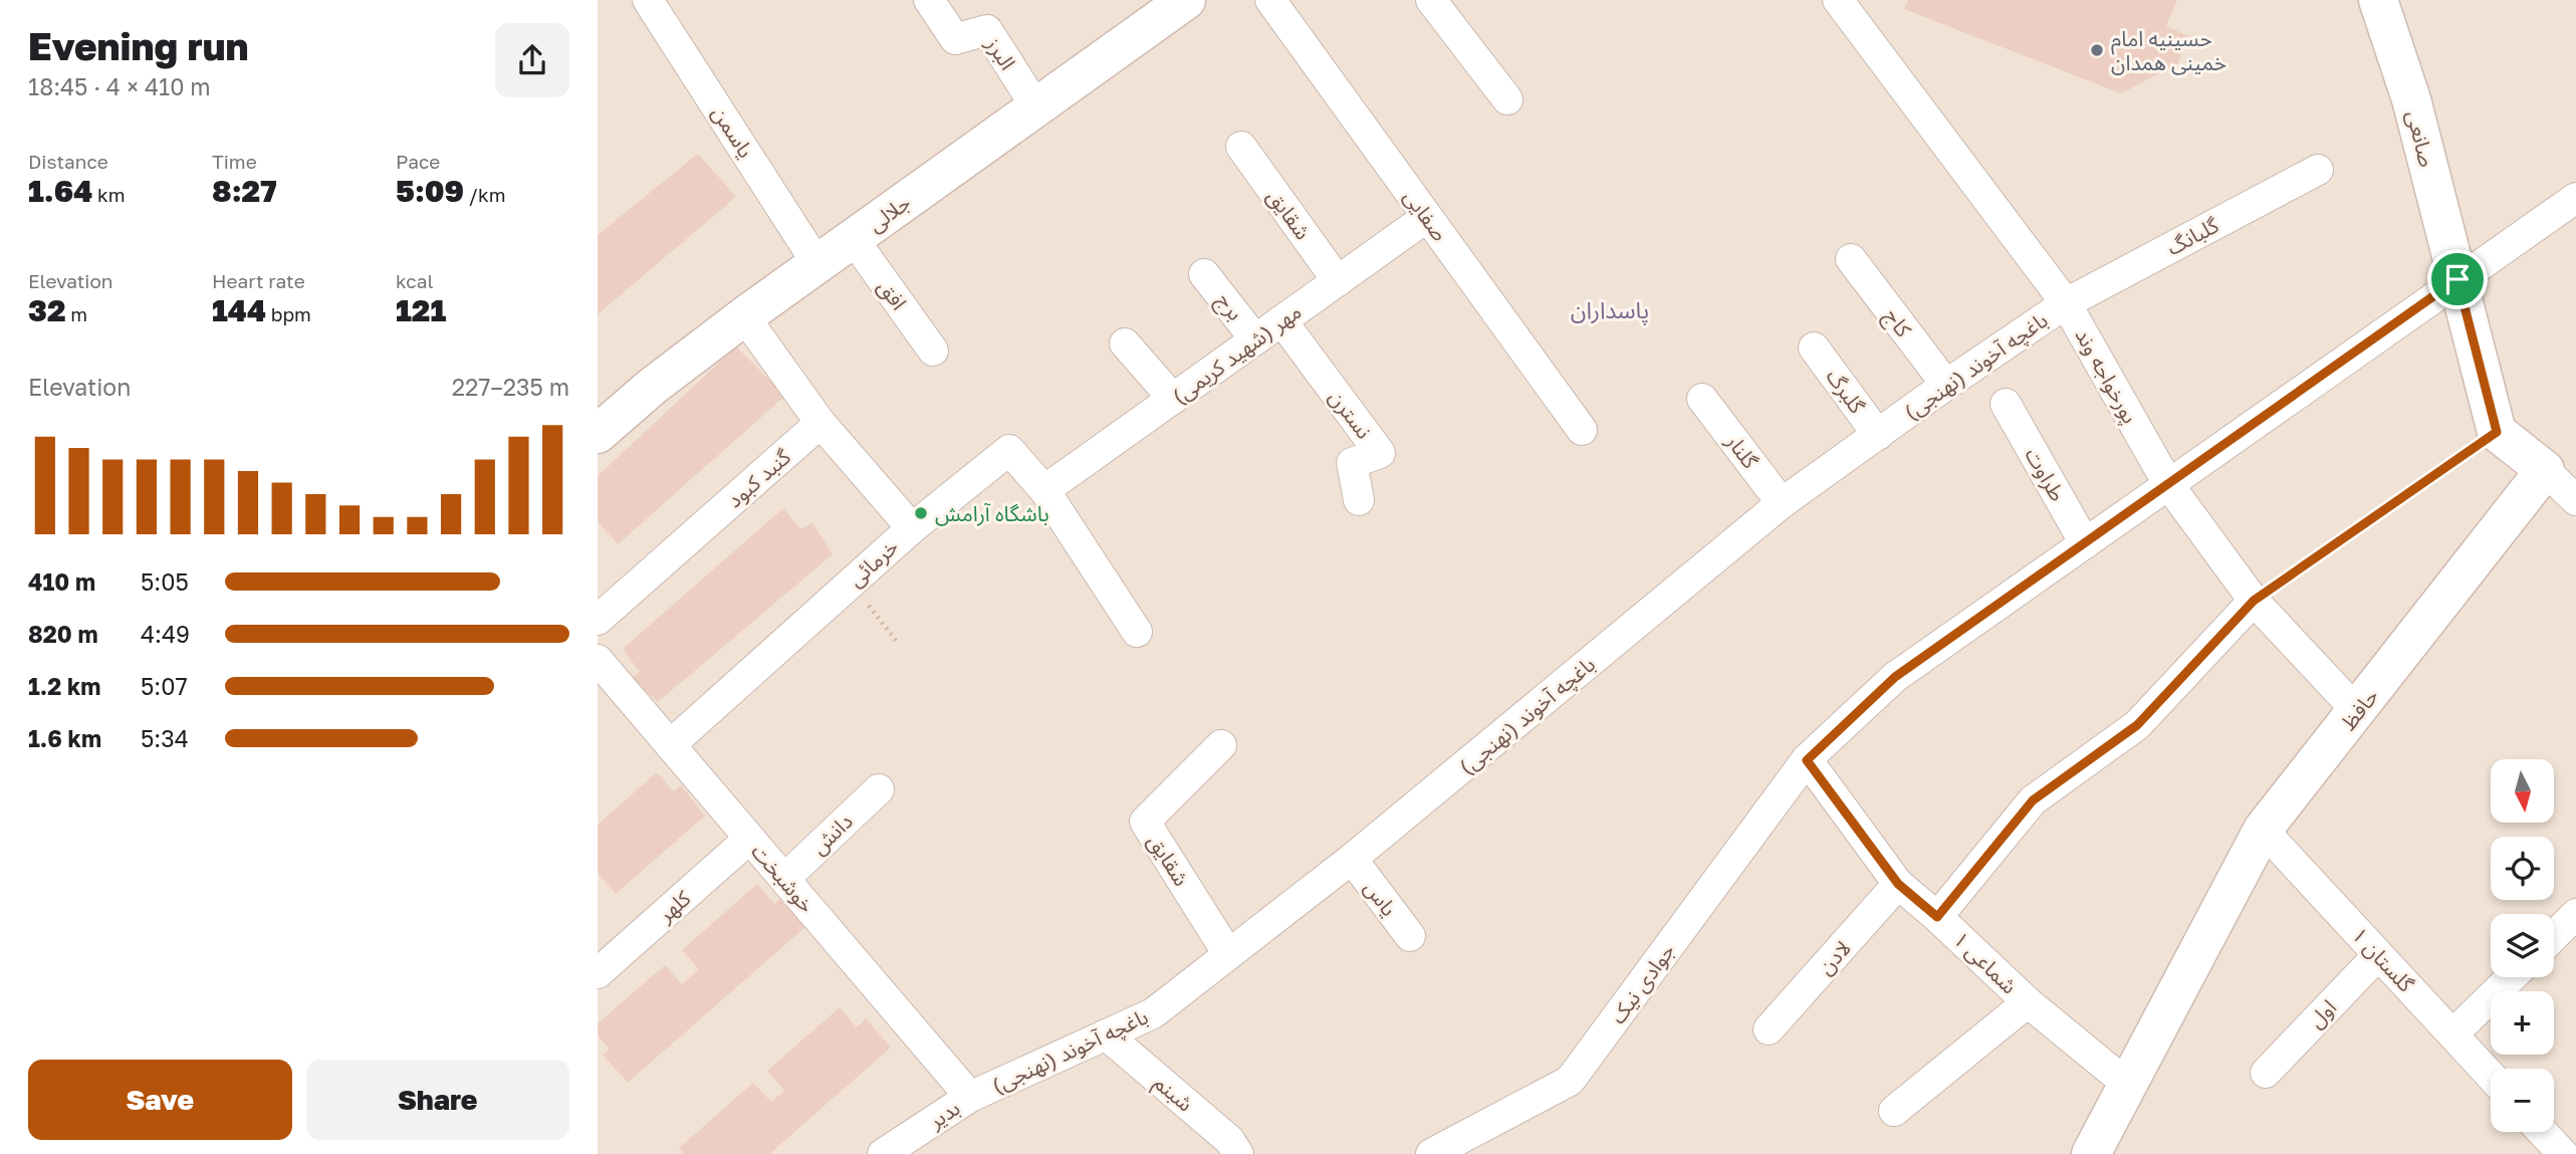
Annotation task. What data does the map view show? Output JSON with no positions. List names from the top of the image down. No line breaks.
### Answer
{"streets":{"street":["البرز","یاسمن","صانعی","جلالی","شقایق","صفایی","گلبانگ","افق","برج","کاج","مهر (شهید کریمی)","باغچه آخوند (نهنجی)","پورخواجه وند","گلبرگ","نسترن","گلنار","طراوت","گنبد کبود","خرمائی","حافظ","دانش","خوشبخت","یاس","کلهر","لادن","گلستان ۱","شماعی ۱","جوادی نیک","اول","شبنم","بدیر"]},"crossings":[["البرز","جلالی"],["یاسمن","جلالی"],["صانعی","جوادی نیک"],["جلالی","افق"],["شقایق","مهر (شهید کریمی)"],["شقایق","باغچه آخوند (نهنجی)"],["صفایی","مهر (شهید کریمی)"],["گلبانگ","باغچه آخوند (نهنجی)"],["گلبانگ","پورخواجه وند"],["برج","مهر (شهید کریمی)"],["کاج","باغچه آخوند (نهنجی)"],["مهر (شهید کریمی)","نسترن"],["مهر (شهید کریمی)","خرمائی"],["باغچه آخوند (نهنجی)","پورخواجه وند"],["باغچه آخوند (نهنجی)","گلبرگ"],["باغچه آخوند (نهنجی)","گلنار"],["باغچه آخوند (نهنجی)","خوشبخت"],["باغچه آخوند (نهنجی)","یاس"],["باغچه آخوند (نهنجی)","شبنم"],["باغچه آخوند (نهنجی)","بدیر"],["پورخواجه وند","حافظ"],["پورخواجه وند","جوادی نیک"],["طراوت","جوادی نیک"],["خرمائی","خوشبخت"],["حافظ","گلستان ۱"],["حافظ","شماعی ۱"],["دانش","خوشبخت"],["خوشبخت","کلهر"],["خوشبخت","بدیر"],["لادن","شماعی ۱"],["گلستان ۱","اول"],["شماعی ۱","جوادی نیک"]],"districts":["پاسداران"],"places":["حسینیه امام خمینی همدان","باشگاه آرامش"],"north":"bottom","page":{"heading":["Evening run","18:45 · 4 × 410 m"],"stats":[["Distance","1.64 km"],["Time","8:27"],["Pace","5:09 /km"],["Elevation","32 m"],["Heart rate","144 bpm"],["kcal","121"]],"chart":["Elevation","227–235 m"],"list":[{"name":"410 m","note":"5:05"},{"name":"820 m","note":"4:49"},{"name":"1.2 km","note":"5:07"},{"name":"1.6 km","note":"5:34"}],"map_buttons":["+","−"],"buttons":["Save","Share"]}}
